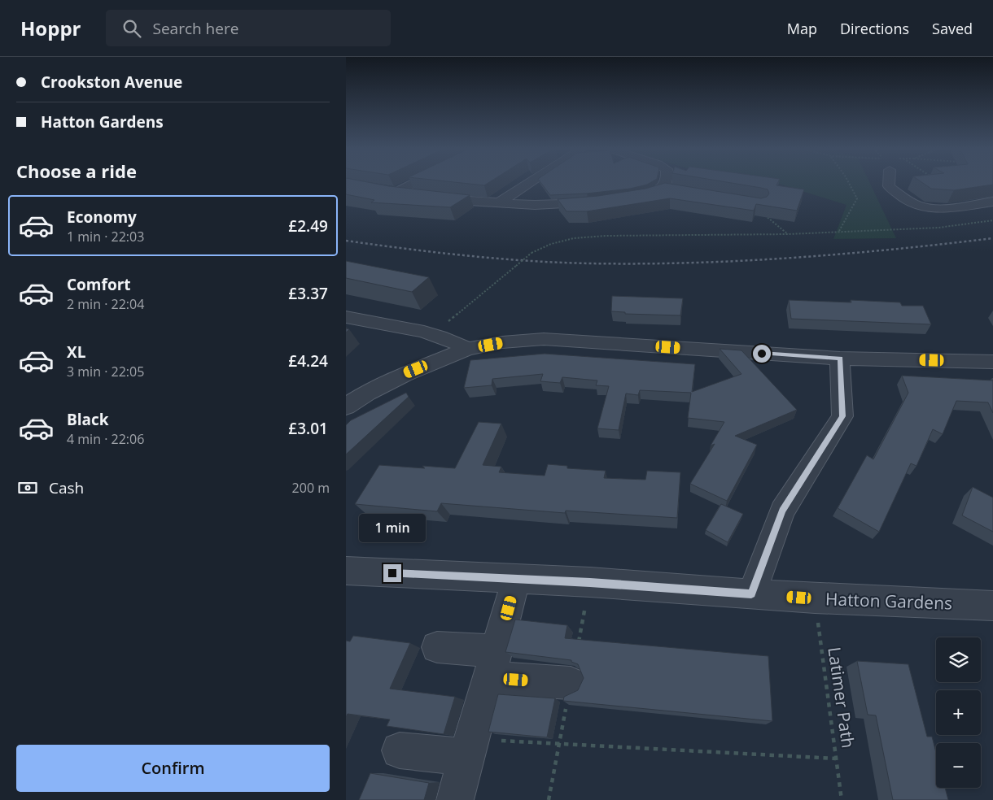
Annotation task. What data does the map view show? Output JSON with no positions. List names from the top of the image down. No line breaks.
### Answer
{"streets":{"street":["Hatton Gardens"],"path":["Latimer Path"]},"crossings":[["Hatton Gardens","Latimer Path"]],"page":{"header":"Hoppr","search":"Search here","nav":["Map","Directions","Saved"],"banner":["Crookston Avenue","Hatton Gardens"],"heading":"Choose a ride","list":[{"name":"Economy","note":"1 min · 22:03","value":"£2.49"},{"name":"Comfort","note":"2 min · 22:04","value":"£3.37"},{"name":"XL","note":"3 min · 22:05","value":"£4.24"},{"name":"Black","note":"4 min · 22:06","value":"£3.01"}],"pay":["Cash","200 m"],"bubble":"1 min","map_buttons":["+","−"],"buttons":"Confirm"}}
